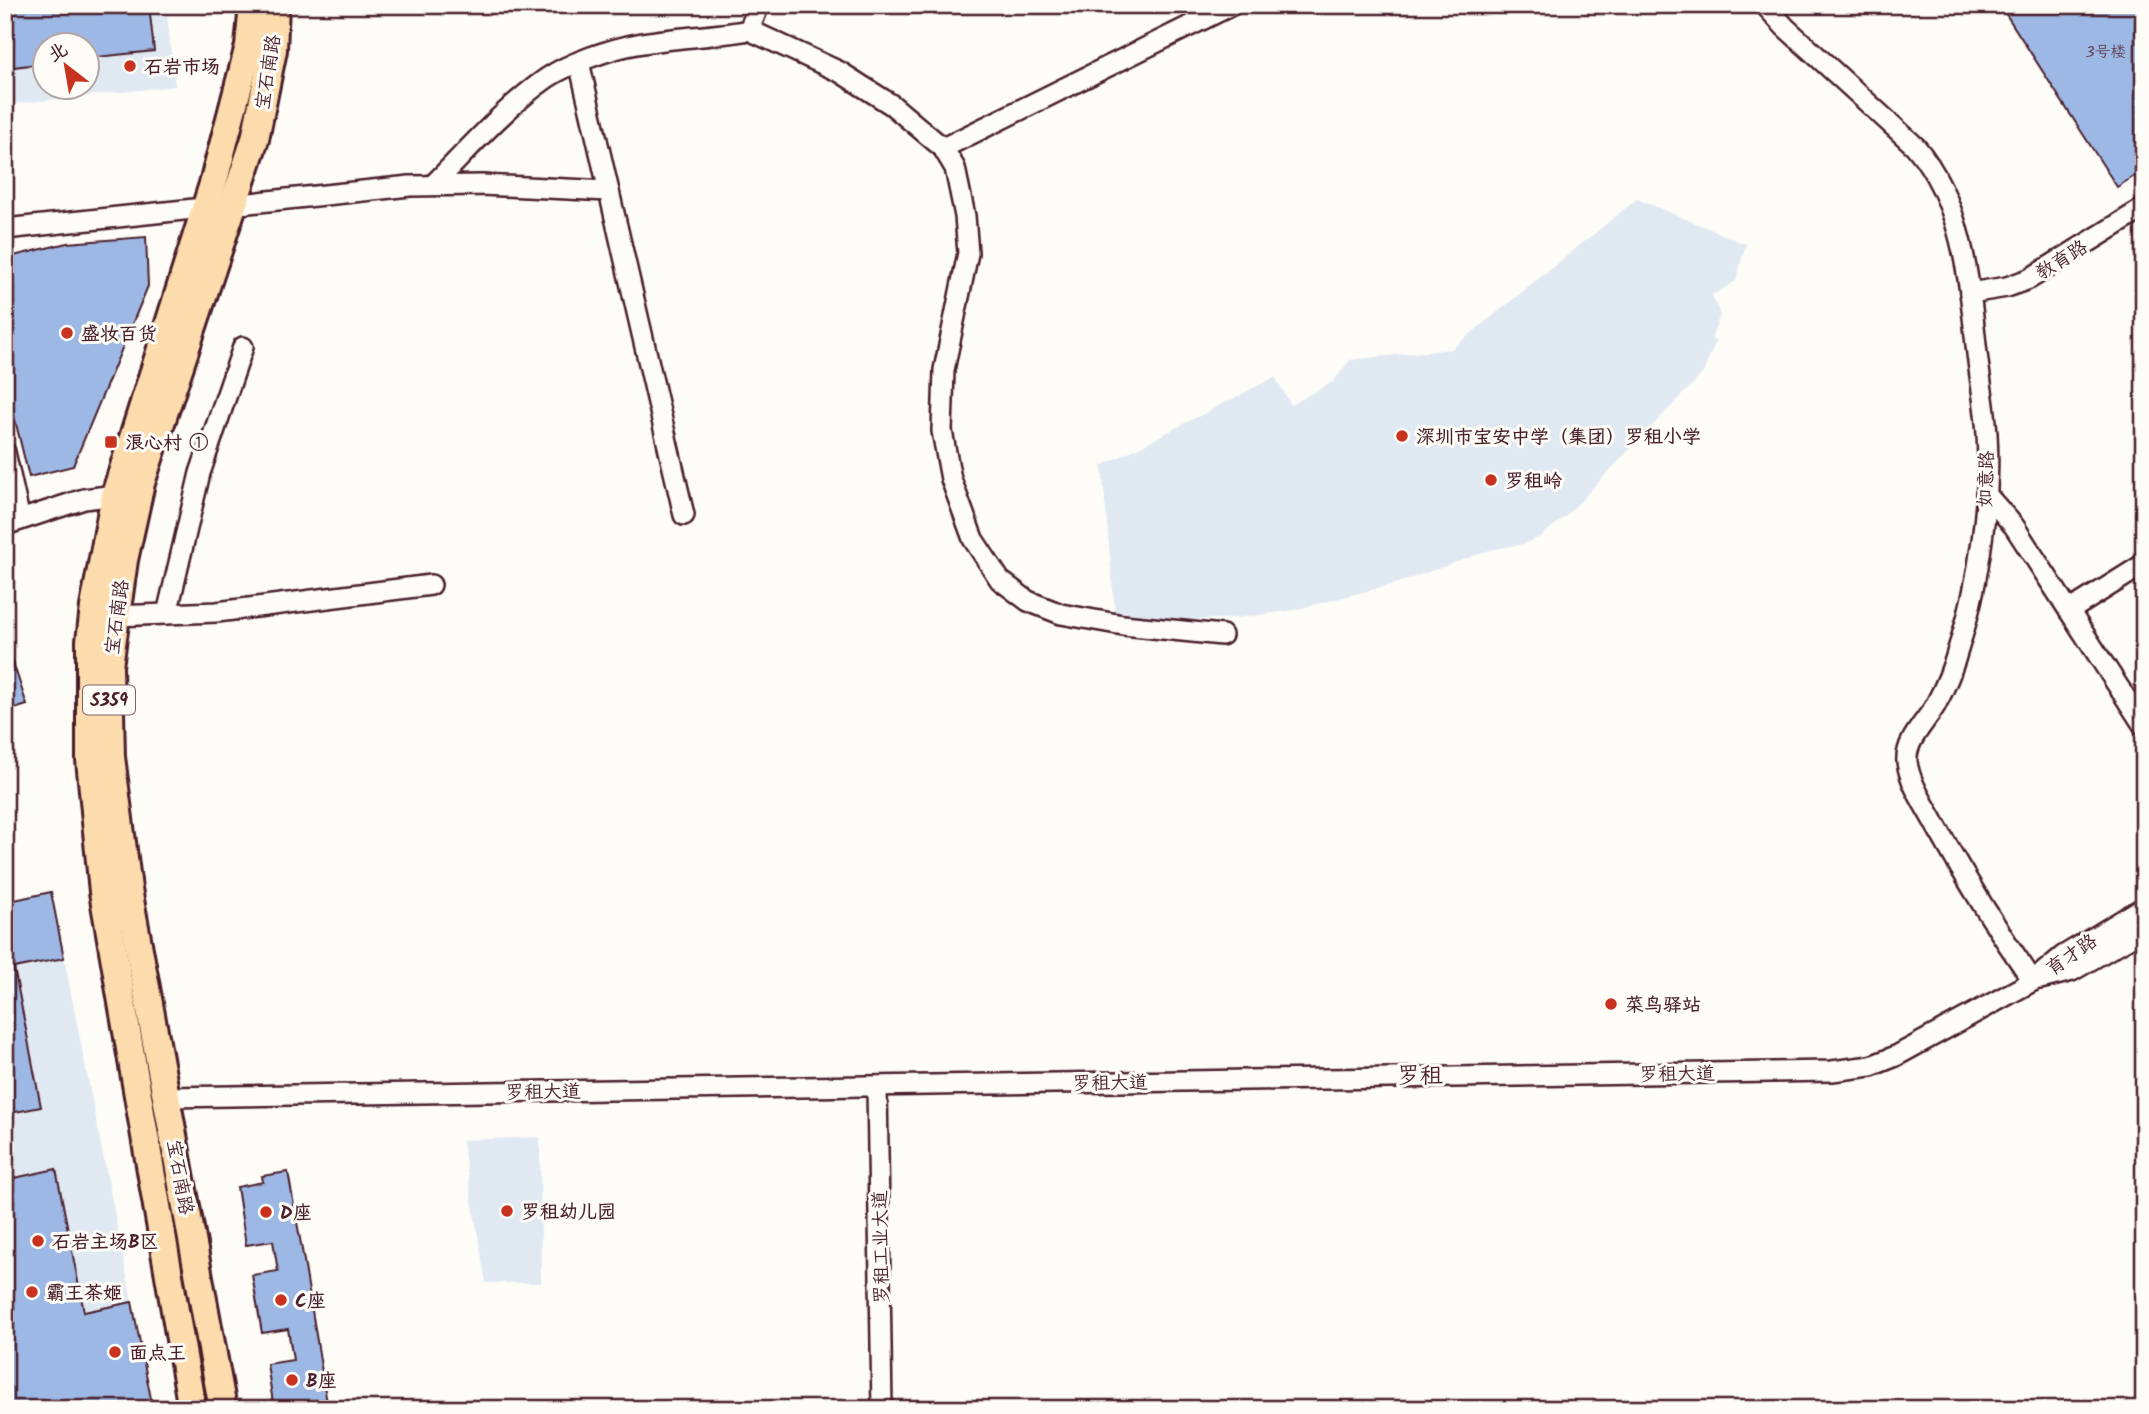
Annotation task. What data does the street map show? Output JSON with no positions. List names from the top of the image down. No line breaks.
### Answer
{"streets":{"main road":["宝石南路","S359"],"street":["教育路","如意路","育才路","罗租大道","罗租工业大道"]},"crossings":[["宝石南路","罗租大道"],["教育路","如意路"],["如意路","育才路"],["如意路","罗租大道"],["育才路","罗租大道"],["罗租大道","罗租工业大道"]],"districts":["罗租"],"places":{"other":["石岩市场","盛妆百货","深圳市宝安中学（集团）罗租小学","罗租岭","菜鸟驿站","罗租幼儿园","D座","石岩主场B区","霸王茶姬","C座","面点王","B座"],"transit":["浪心村 ①"]},"house_numbers":["3号楼"],"north":"top left"}
